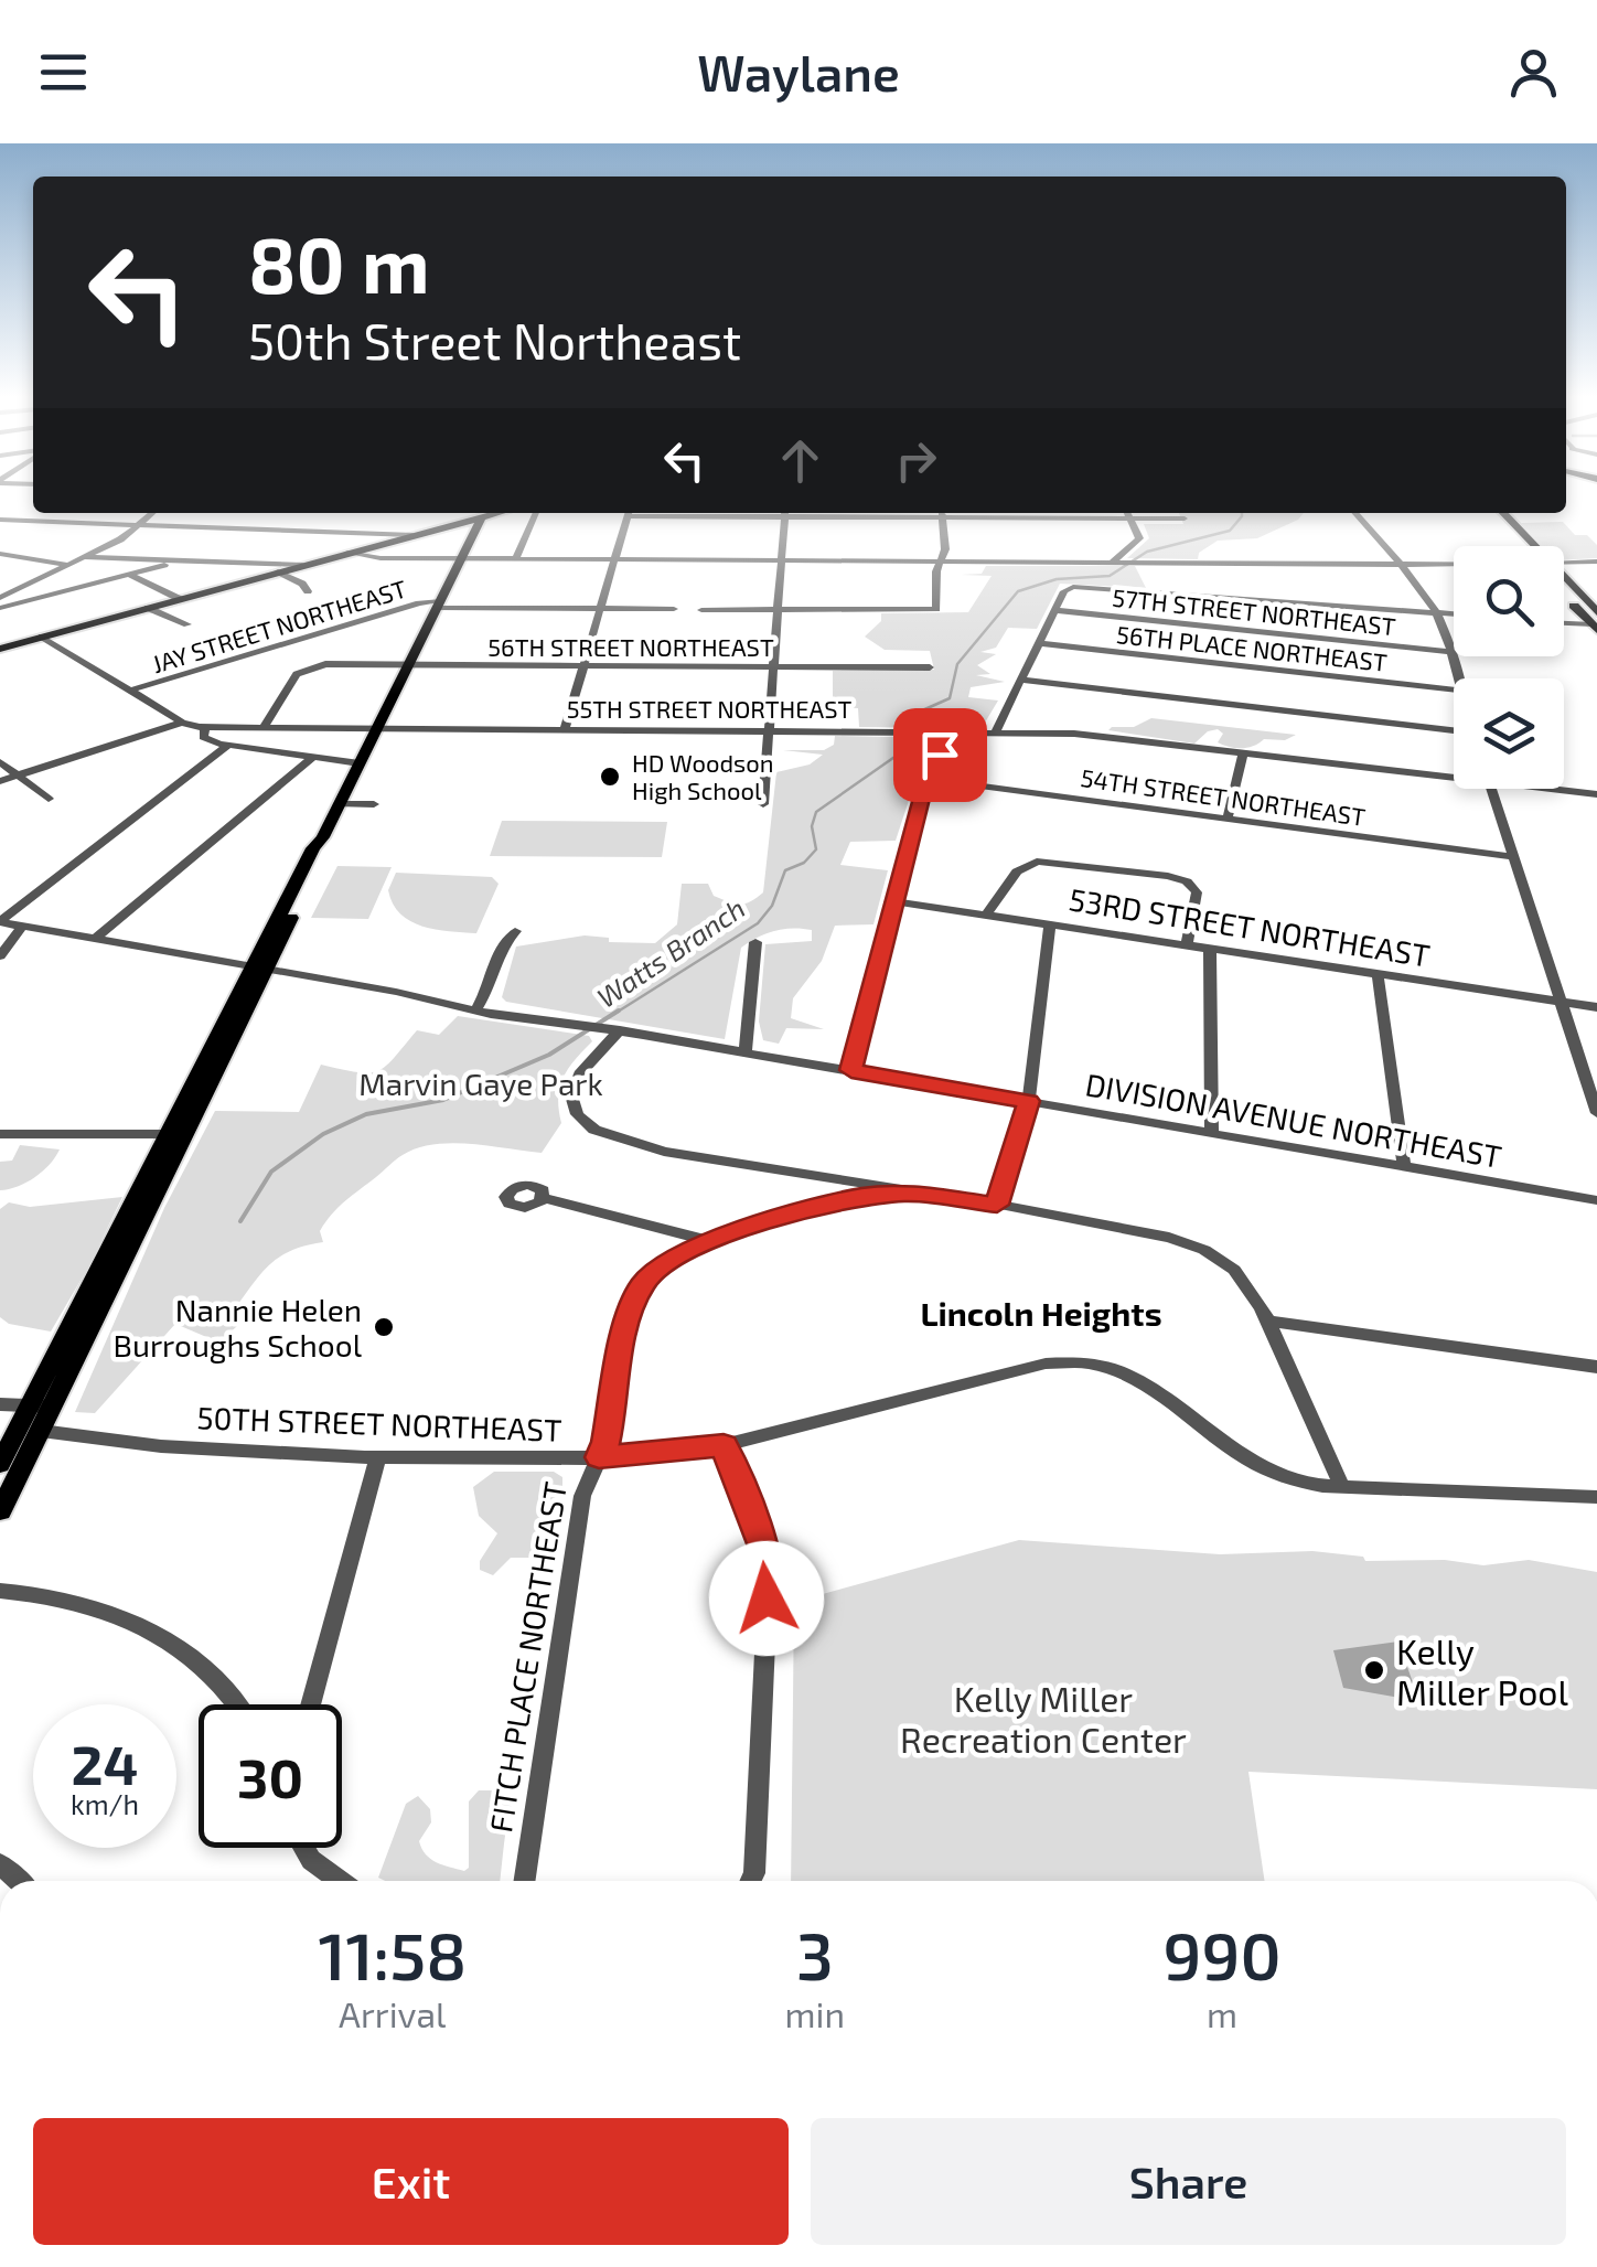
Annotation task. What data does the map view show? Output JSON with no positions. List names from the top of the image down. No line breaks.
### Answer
{"streets":{"street":["57TH STREET NORTHEAST","JAY STREET NORTHEAST","56TH STREET NORTHEAST","56TH PLACE NORTHEAST","55TH STREET NORTHEAST","54TH STREET NORTHEAST","53RD STREET NORTHEAST","DIVISION AVENUE NORTHEAST","50TH STREET NORTHEAST","FITCH PLACE NORTHEAST"]},"crossings":[["JAY STREET NORTHEAST","55TH STREET NORTHEAST"],["56TH STREET NORTHEAST","55TH STREET NORTHEAST"],["50TH STREET NORTHEAST","FITCH PLACE NORTHEAST"]],"districts":["Lincoln Heights"],"water":["Watts Branch"],"parks":["Marvin Gaye Park","Kelly Miller Recreation Center"],"places":["HD Woodson High School","Nannie Helen Burroughs School","Kelly Miller Pool"],"page":{"header":"Waylane","turn":["80 m","50th Street Northeast"],"speed":"24 km/h","limit":"30","eta":["11:58","Arrival","3","min","990","m"],"buttons":["Exit","Share"]}}
